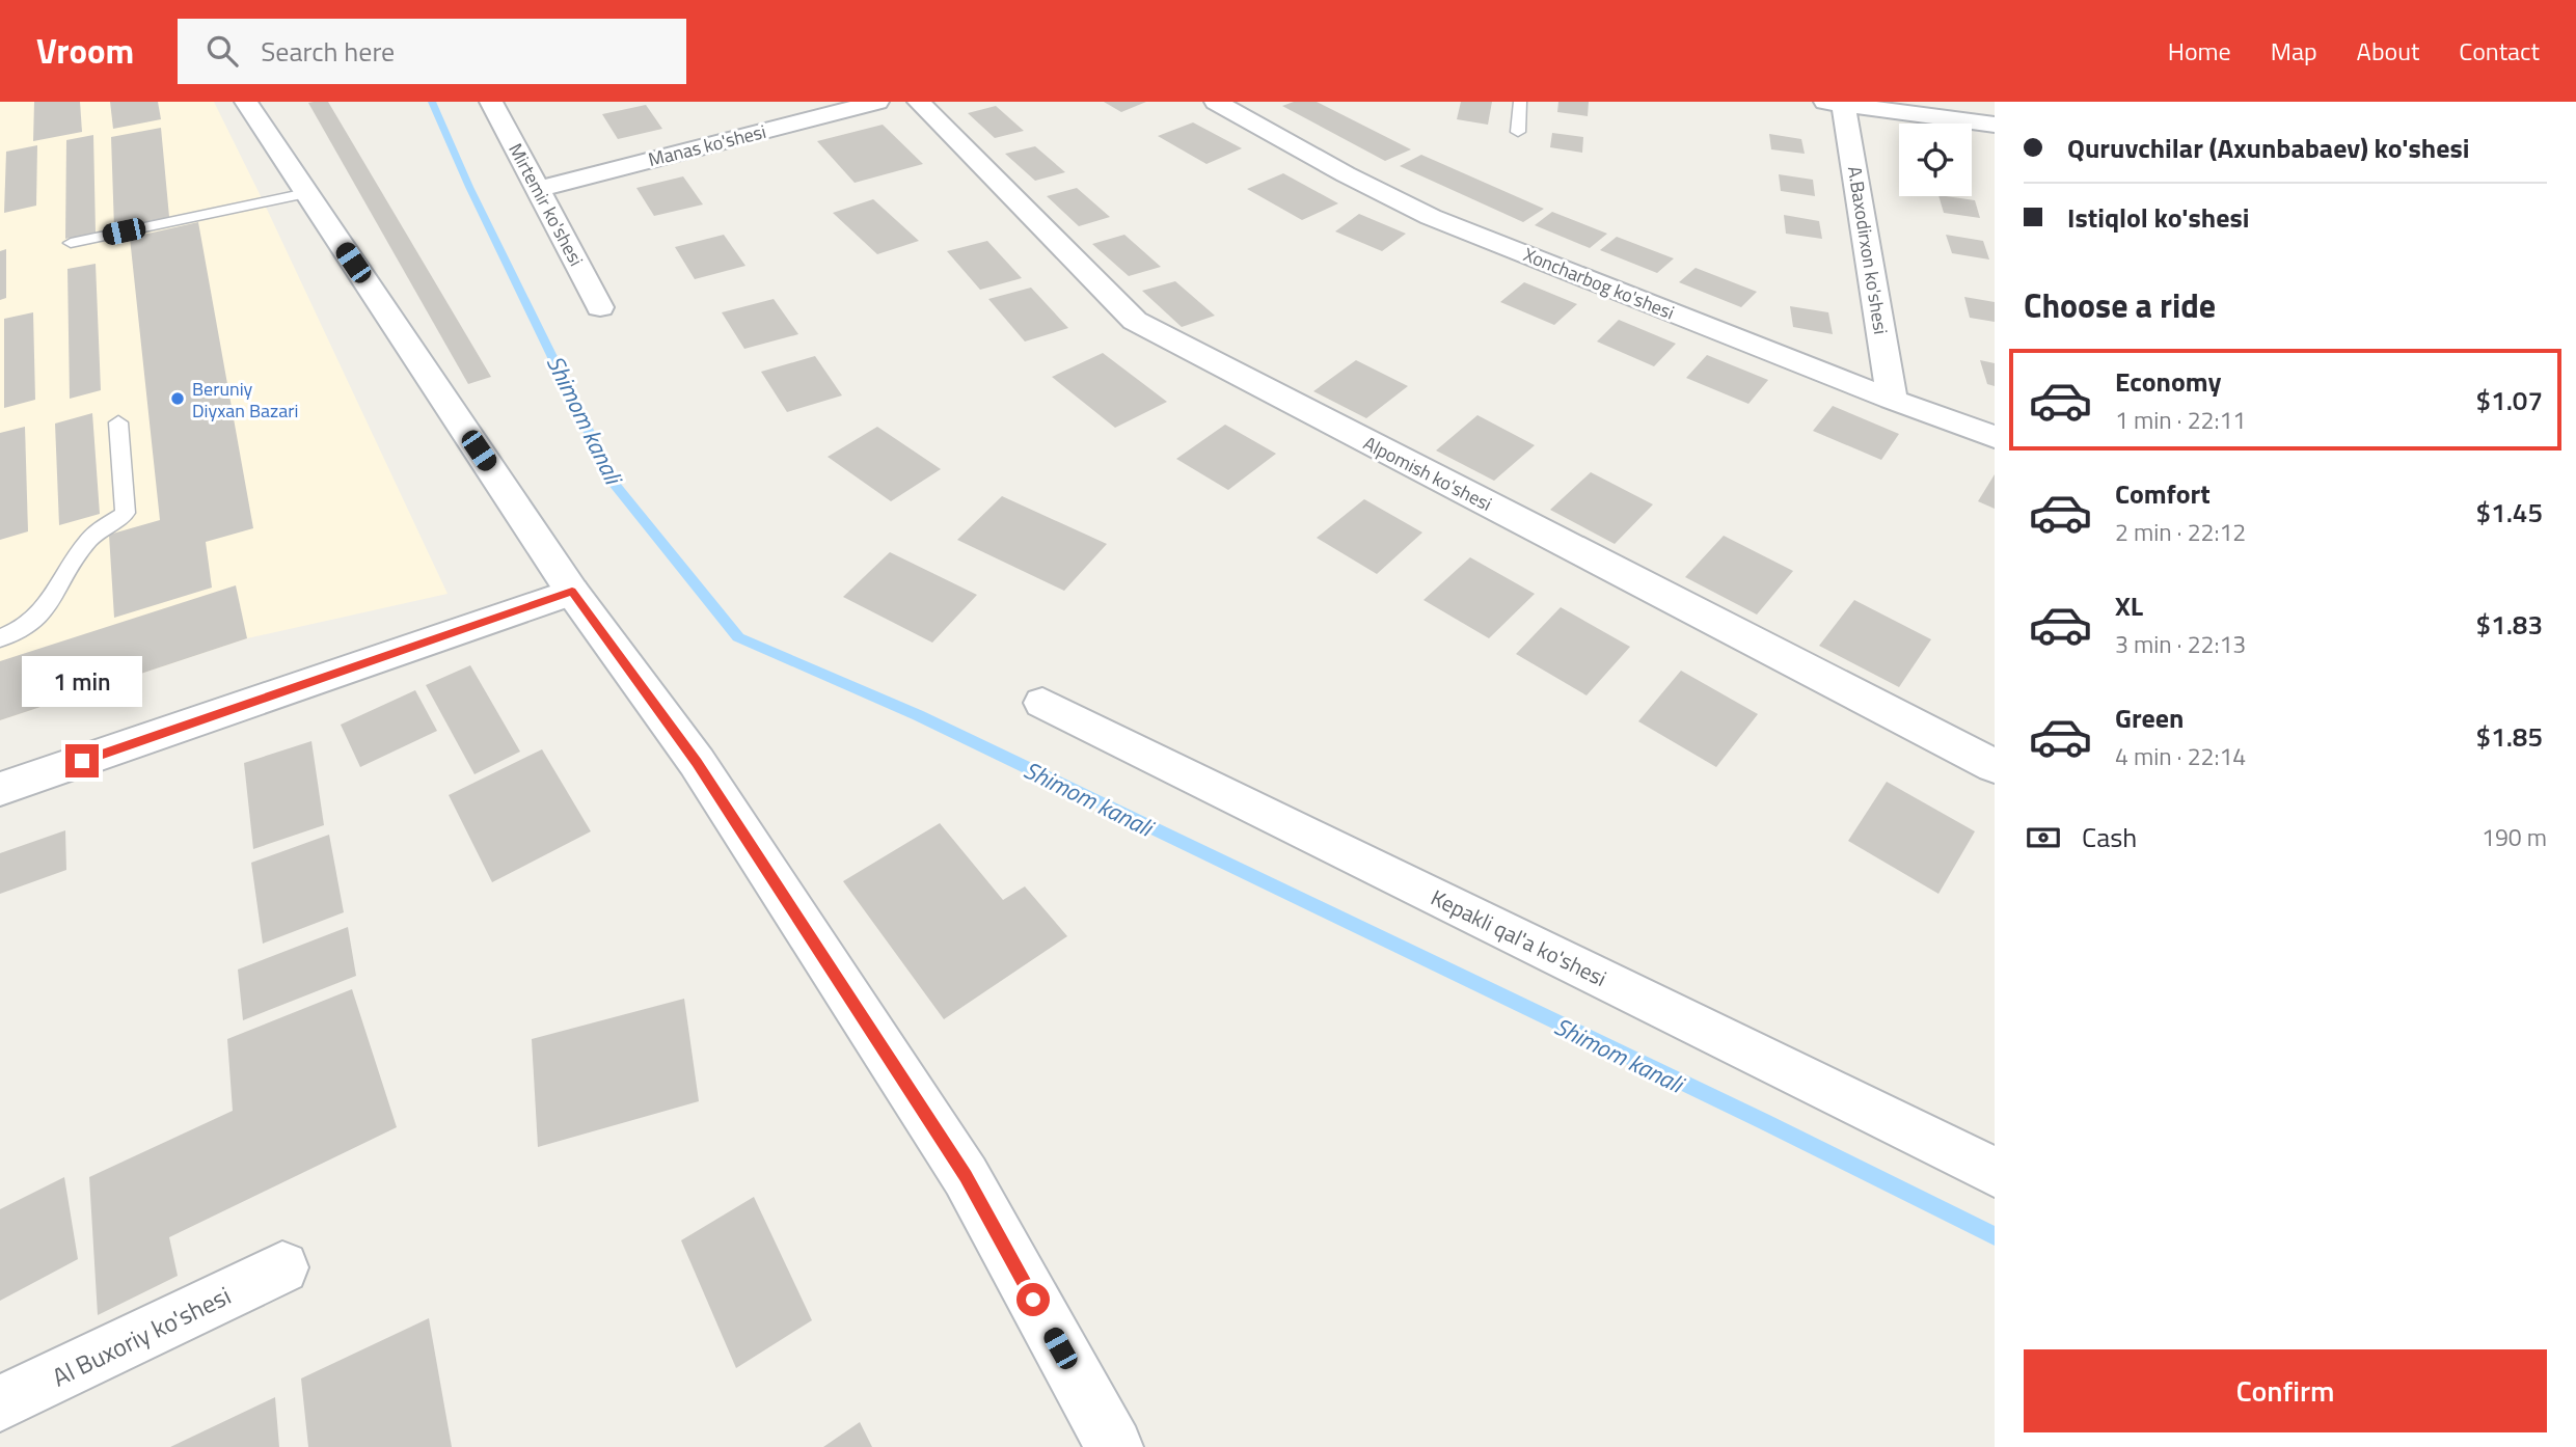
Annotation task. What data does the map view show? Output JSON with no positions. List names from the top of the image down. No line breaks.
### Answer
{"streets":{"street":["Manas ko'shesi","Mirtemir ko'shesi","A.Baxodirxon ko'shesi","Xoncharbog ko'shesi","Alpomish ko'shesi","Kepakli qal'a ko'shesi","Al Buxoriy ko'shesi"]},"crossings":[["Manas ko'shesi","Mirtemir ko'shesi"],["A.Baxodirxon ko'shesi","Xoncharbog ko'shesi"]],"water":["Shimom kanali"],"places":["Beruniy Diyxan Bazari"],"page":{"header":"Vroom","search":"Search here","nav":["Home","Map","About","Contact"],"banner":["Quruvchilar (Axunbabaev) ko'shesi","Istiqlol ko'shesi"],"heading":"Choose a ride","list":[{"name":"Economy","note":"1 min · 22:11","value":"$1.07"},{"name":"Comfort","note":"2 min · 22:12","value":"$1.45"},{"name":"XL","note":"3 min · 22:13","value":"$1.83"},{"name":"Green","note":"4 min · 22:14","value":"$1.85"}],"bubble":"1 min","pay":["Cash","190 m"],"buttons":"Confirm"}}
